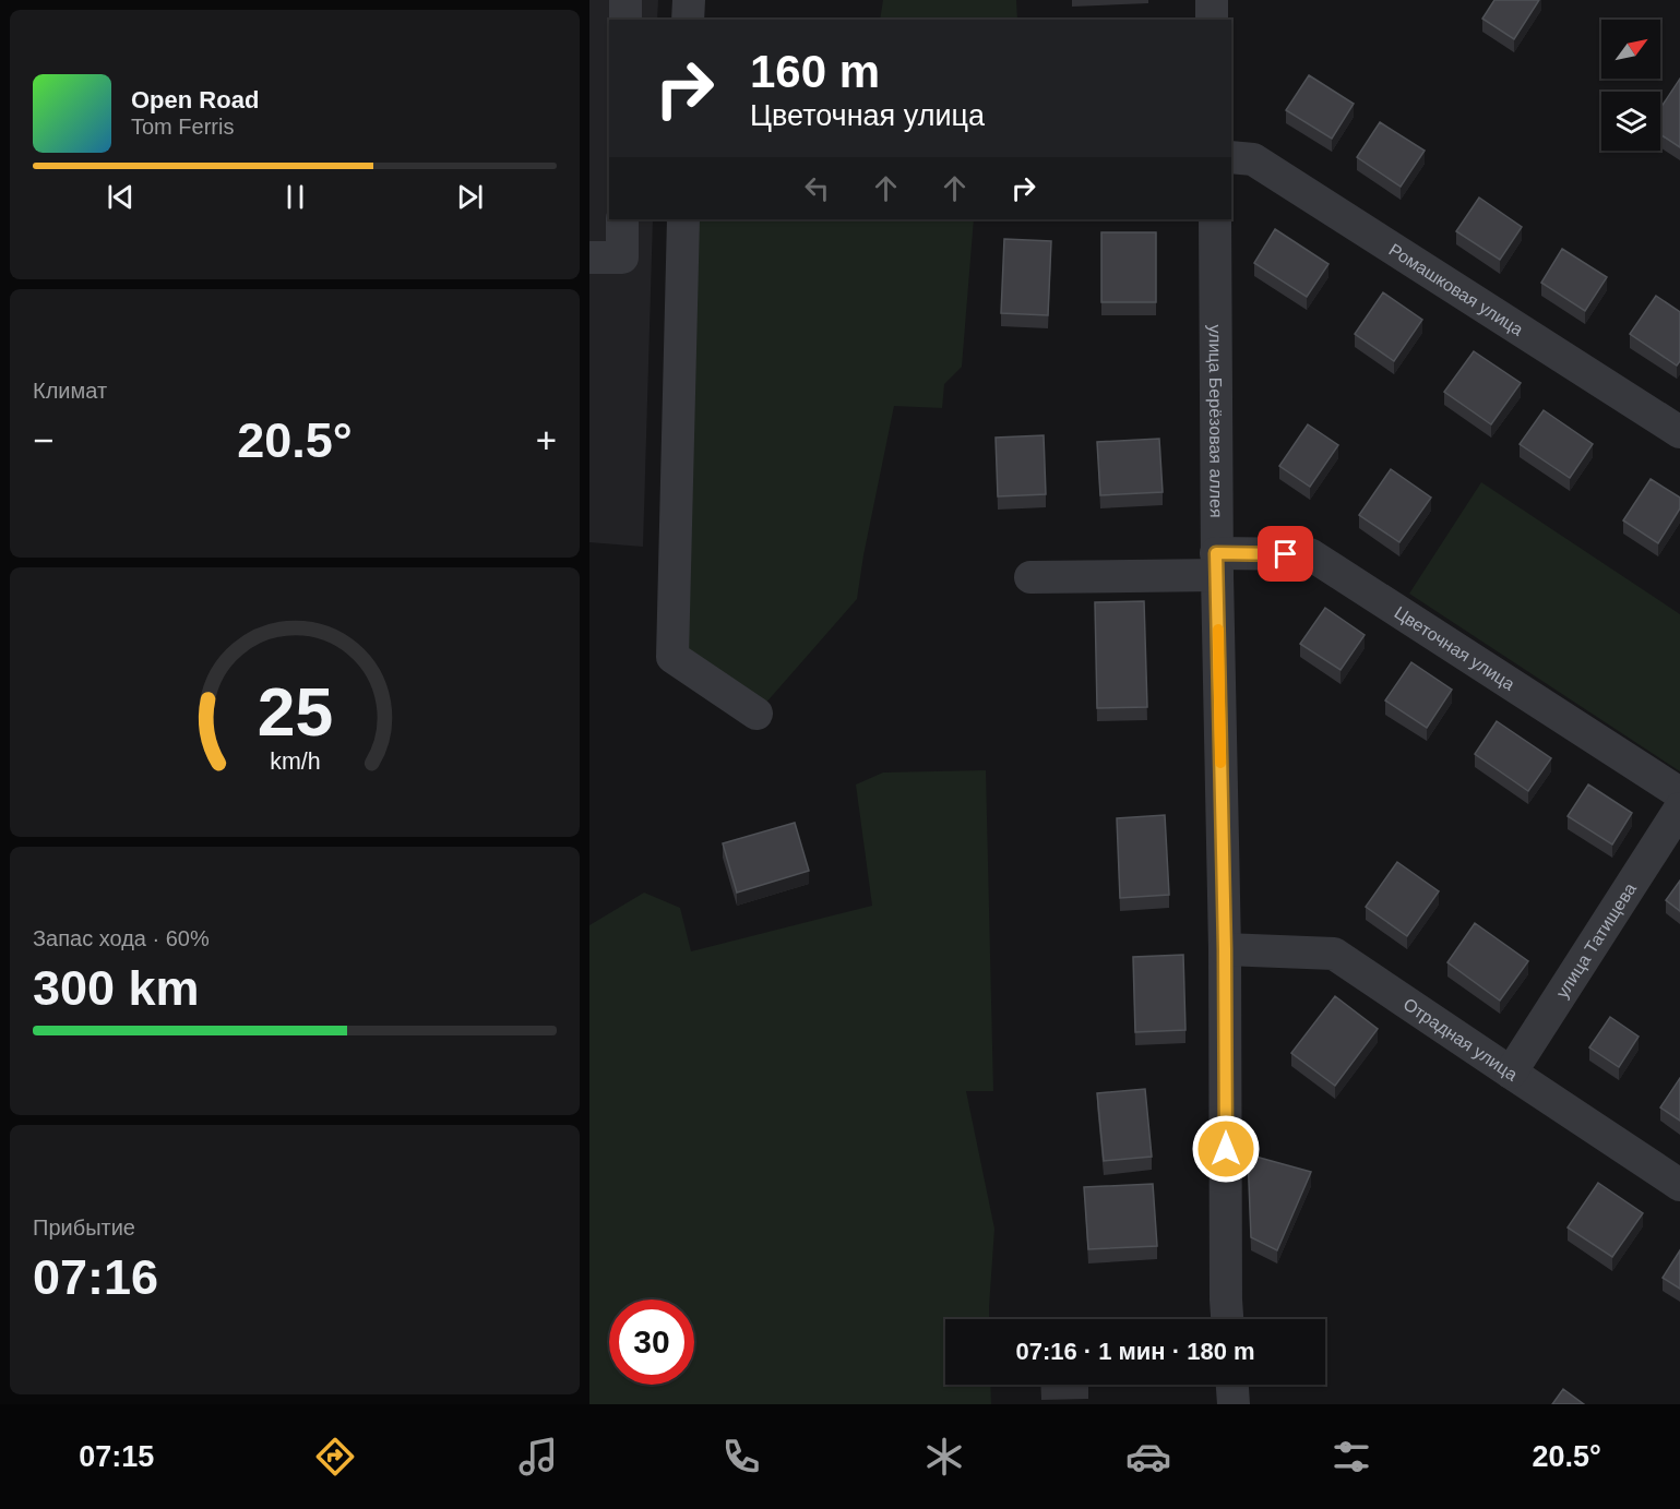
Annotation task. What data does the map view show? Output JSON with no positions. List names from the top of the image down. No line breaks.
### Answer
{"streets":{"street":["Ромашковая улица","улица Берёзовая аллея","Цветочная улица","улица Татищева","Отрадная улица"]},"crossings":[["улица Берёзовая аллея","Цветочная улица"],["улица Берёзовая аллея","Отрадная улица"],["улица Татищева","Отрадная улица"]],"north":"top right","page":{"turn":["160 m","Цветочная улица"],"song":["Open Road","Tom Ferris"],"tile":["Климат",["Запас хода · 60%","300 km"],["Прибытие","07:16"]],"heat":["−","20.5°","+"],"limit":"30","trip":"07:16 · 1 мин · 180 m","tabs":["07:15","20.5°"],"gauge":["25","km/h"]}}
